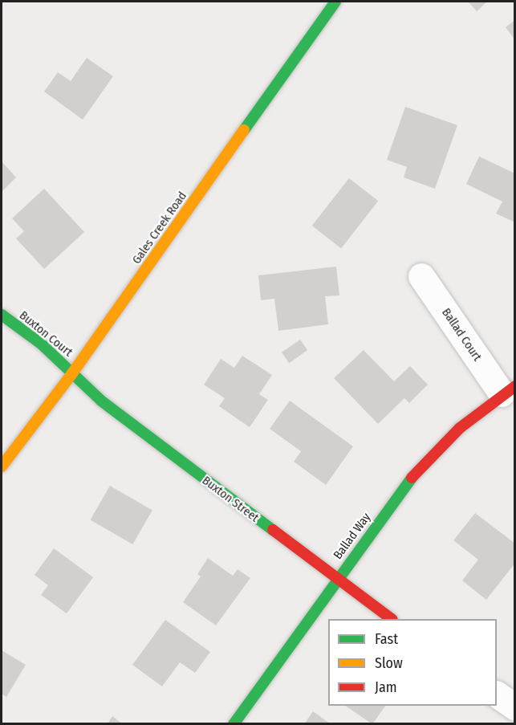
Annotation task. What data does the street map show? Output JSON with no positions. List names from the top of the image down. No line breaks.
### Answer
{"streets":{"street":["Gales Creek Road","Buxton Court","Ballad Court","Buxton Street","Ballad Way"]},"crossings":[["Gales Creek Road","Buxton Court"],["Gales Creek Road","Buxton Street"],["Buxton Court","Buxton Street"],["Ballad Court","Ballad Way"],["Buxton Street","Ballad Way"]],"legend":["Fast","Slow","Jam"]}
